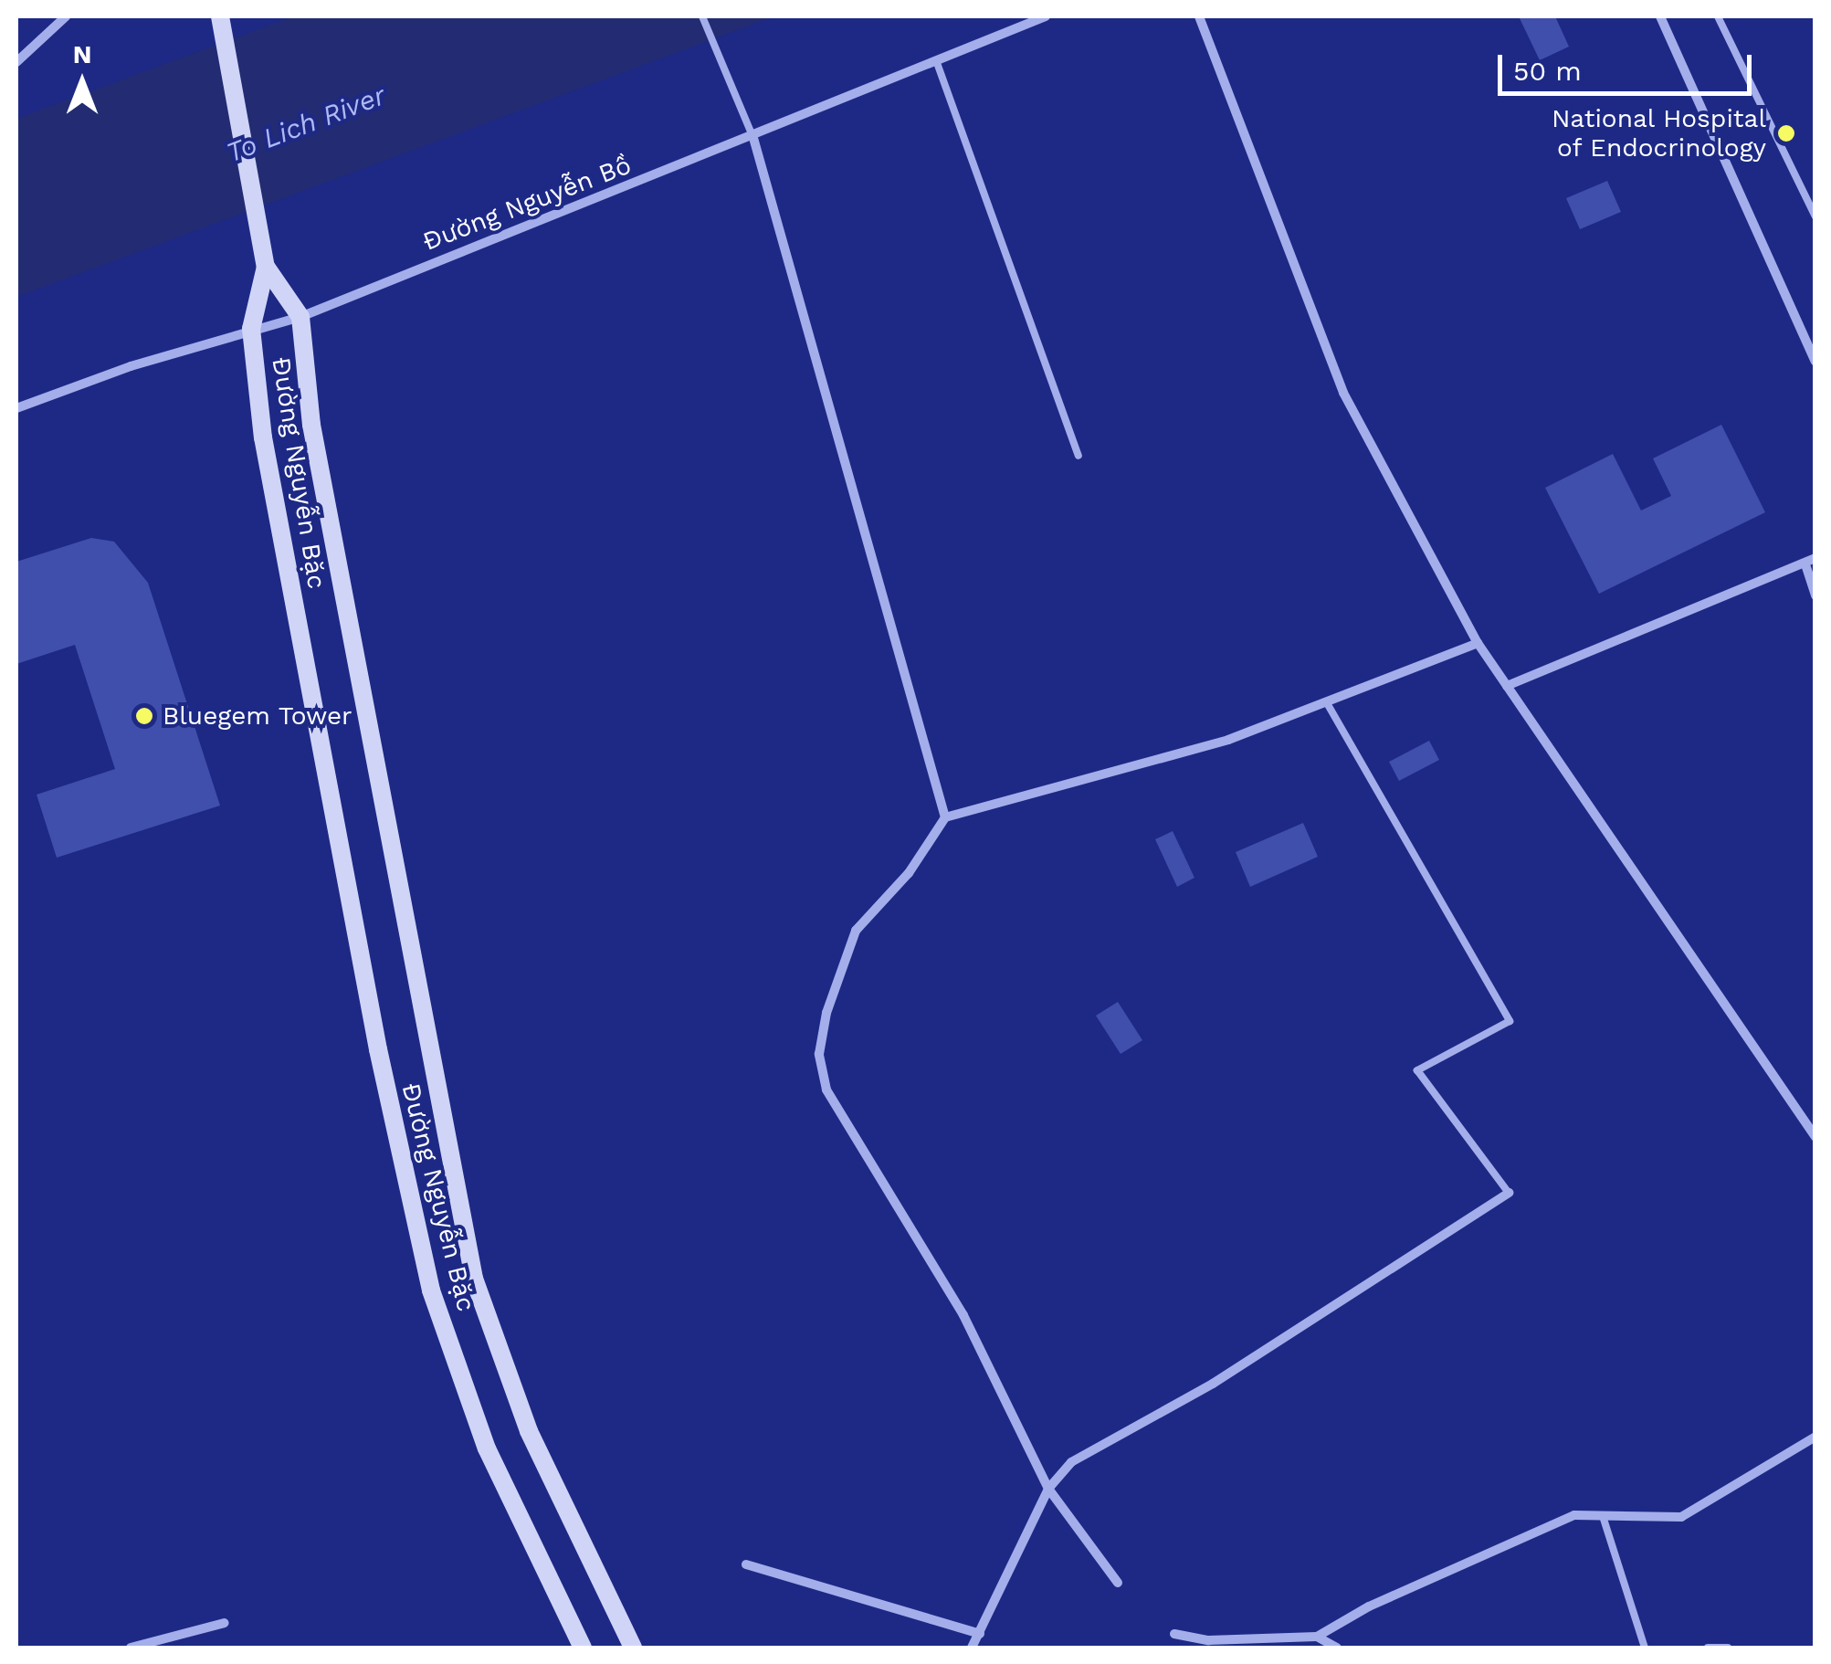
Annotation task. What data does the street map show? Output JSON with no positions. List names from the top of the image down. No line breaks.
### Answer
{"streets":{"main road":["Đường Nguyễn Bặc"],"street":["Đường Nguyễn Bồ"]},"crossings":[["Đường Nguyễn Bồ","Đường Nguyễn Bặc"]],"water":["To Lich River"],"places":["National Hospital of Endocrinology","Bluegem Tower"],"scale_bar":"50 m","north":"top"}
